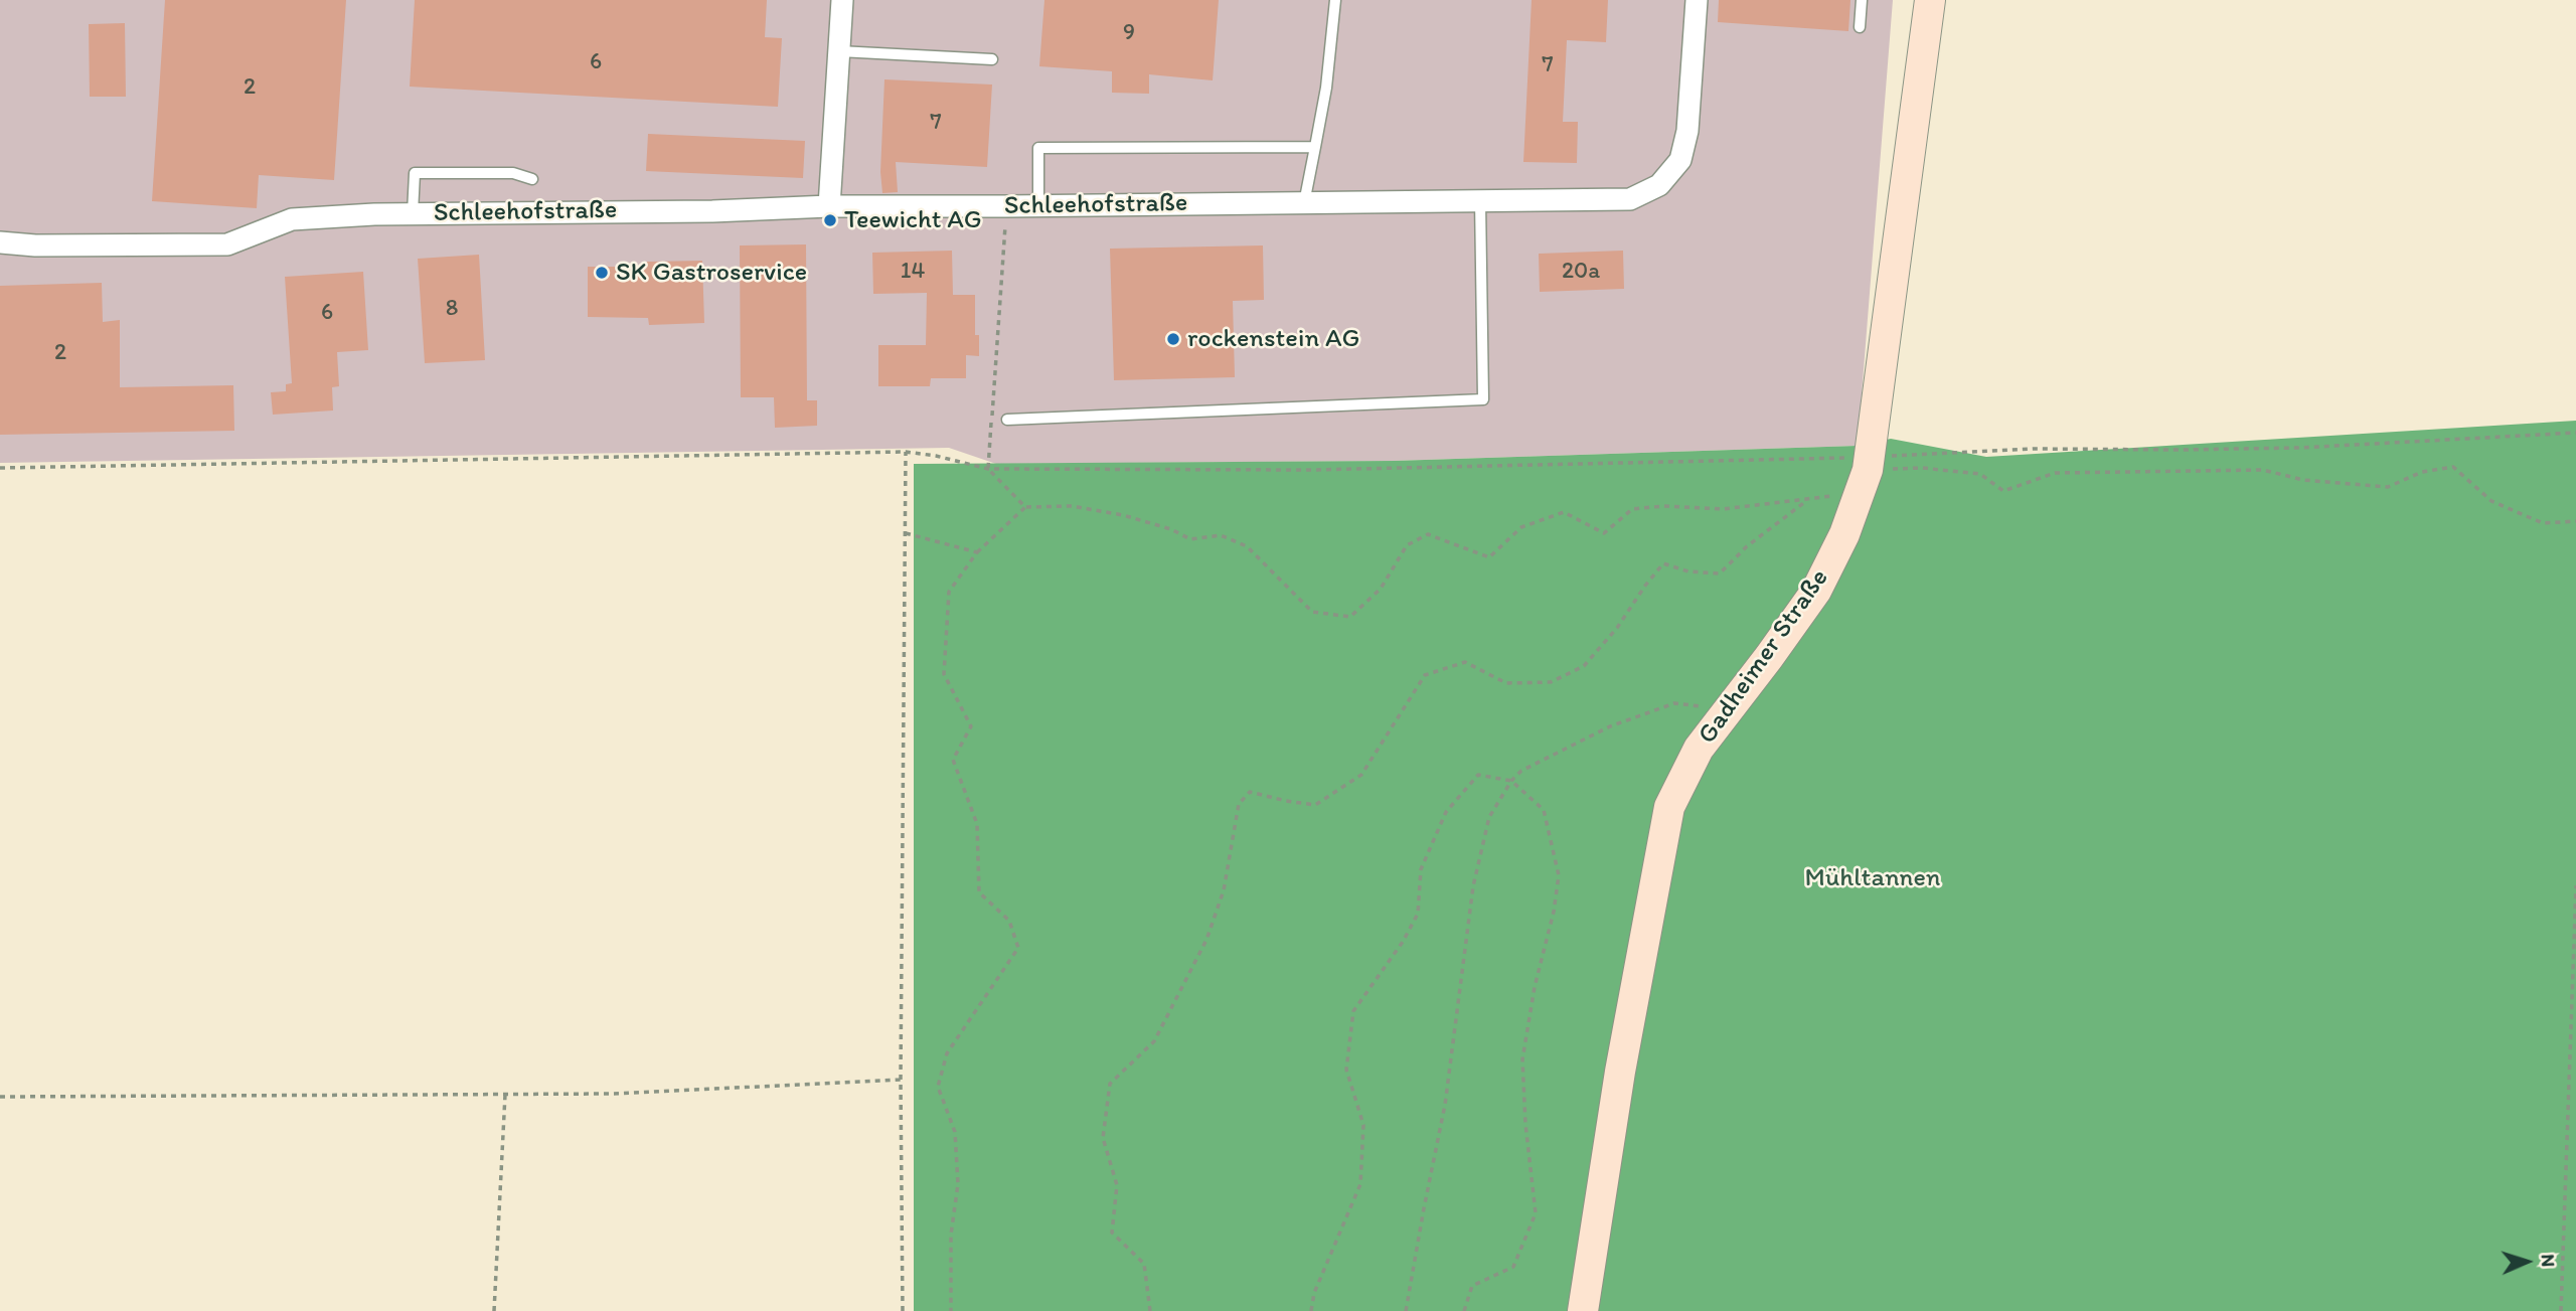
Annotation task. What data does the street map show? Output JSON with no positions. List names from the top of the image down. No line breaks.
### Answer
{"streets":{"street":["Schleehofstraße","Gadheimer Straße"]},"parks":["Mühltannen"],"places":["Teewicht AG","SK Gastroservice","rockenstein AG"],"house_numbers":["9","6","7","2","7","14","20a","8","6","2"],"north":"right"}
